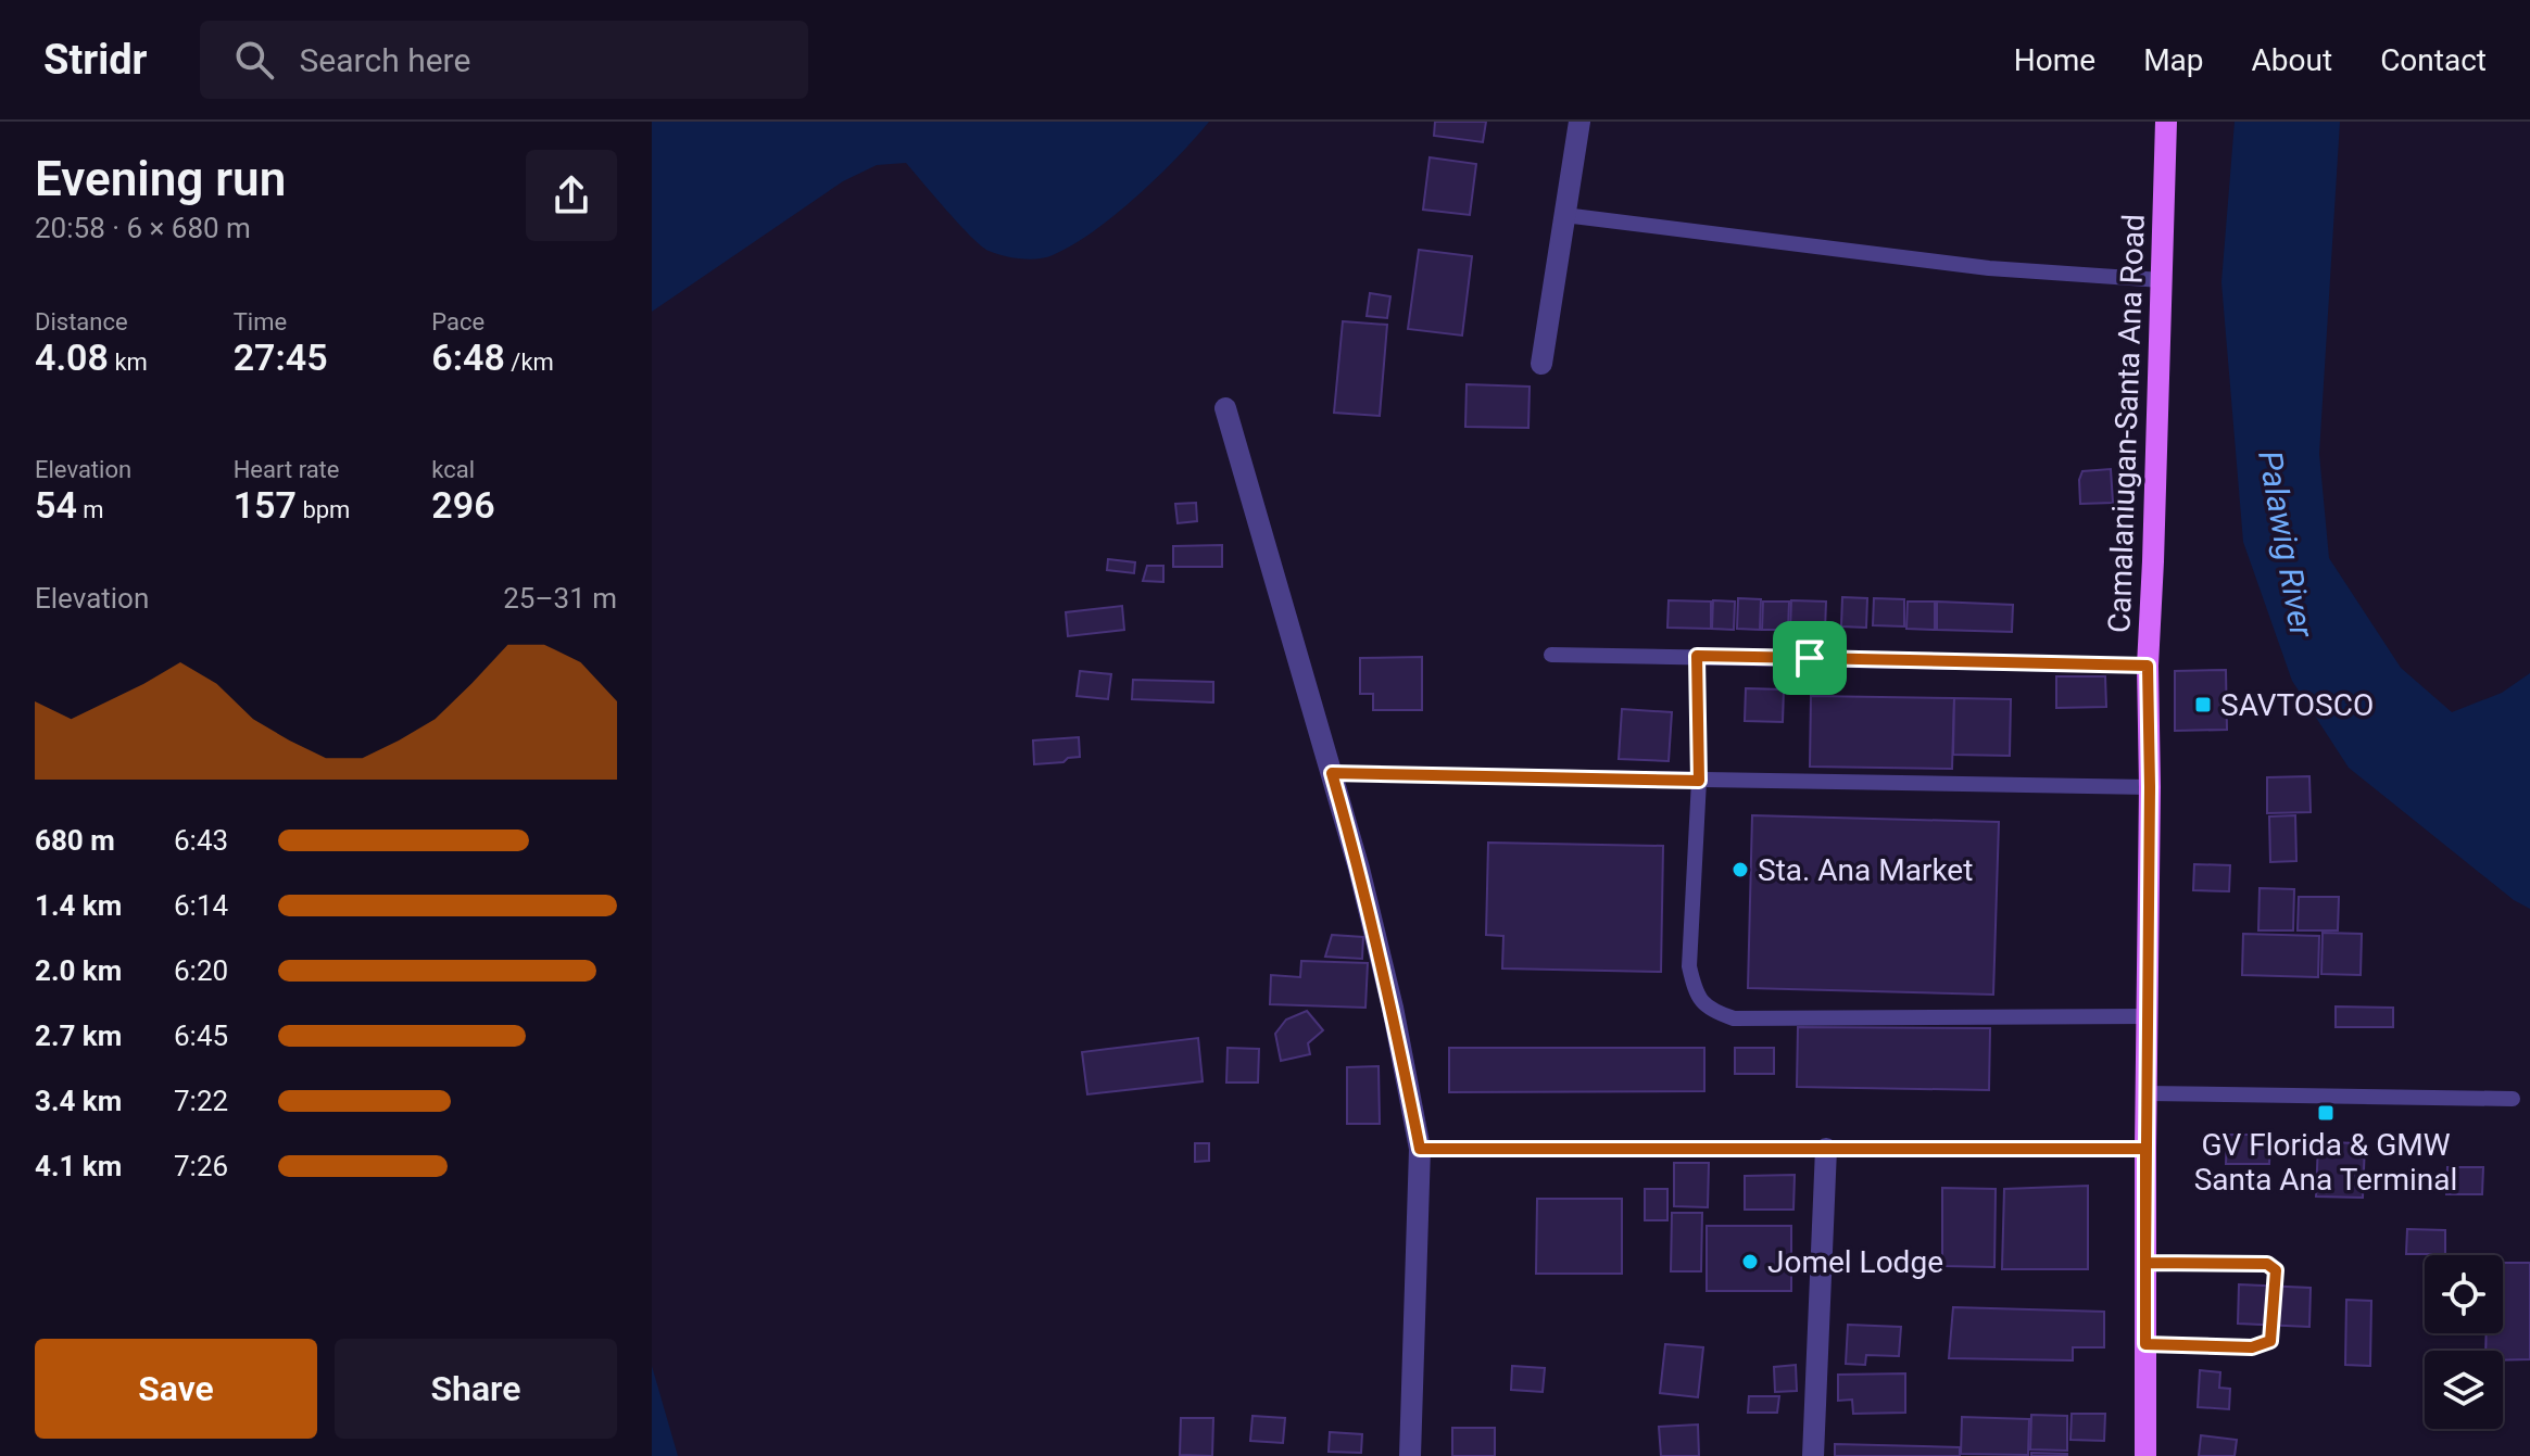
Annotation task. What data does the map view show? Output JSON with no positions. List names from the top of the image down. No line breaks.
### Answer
{"streets":{"main road":["Camalaniugan-Santa Ana Road"]},"water":["Palawig River"],"places":{"transit":["SAVTOSCO","GV Florida & GMW Santa Ana Terminal"],"other":["Sta. Ana Market","Jomel Lodge"]},"page":{"header":"Stridr","search":"Search here","nav":["Home","Map","About","Contact"],"heading":["Evening run","20:58 · 6 × 680 m"],"stats":[["Distance","4.08 km"],["Time","27:45"],["Pace","6:48 /km"],["Elevation","54 m"],["Heart rate","157 bpm"],["kcal","296"]],"chart":["Elevation","25–31 m"],"list":[{"name":"680 m","note":"6:43"},{"name":"1.4 km","note":"6:14"},{"name":"2.0 km","note":"6:20"},{"name":"2.7 km","note":"6:45"},{"name":"3.4 km","note":"7:22"},{"name":"4.1 km","note":"7:26"}],"buttons":["Save","Share"]}}
